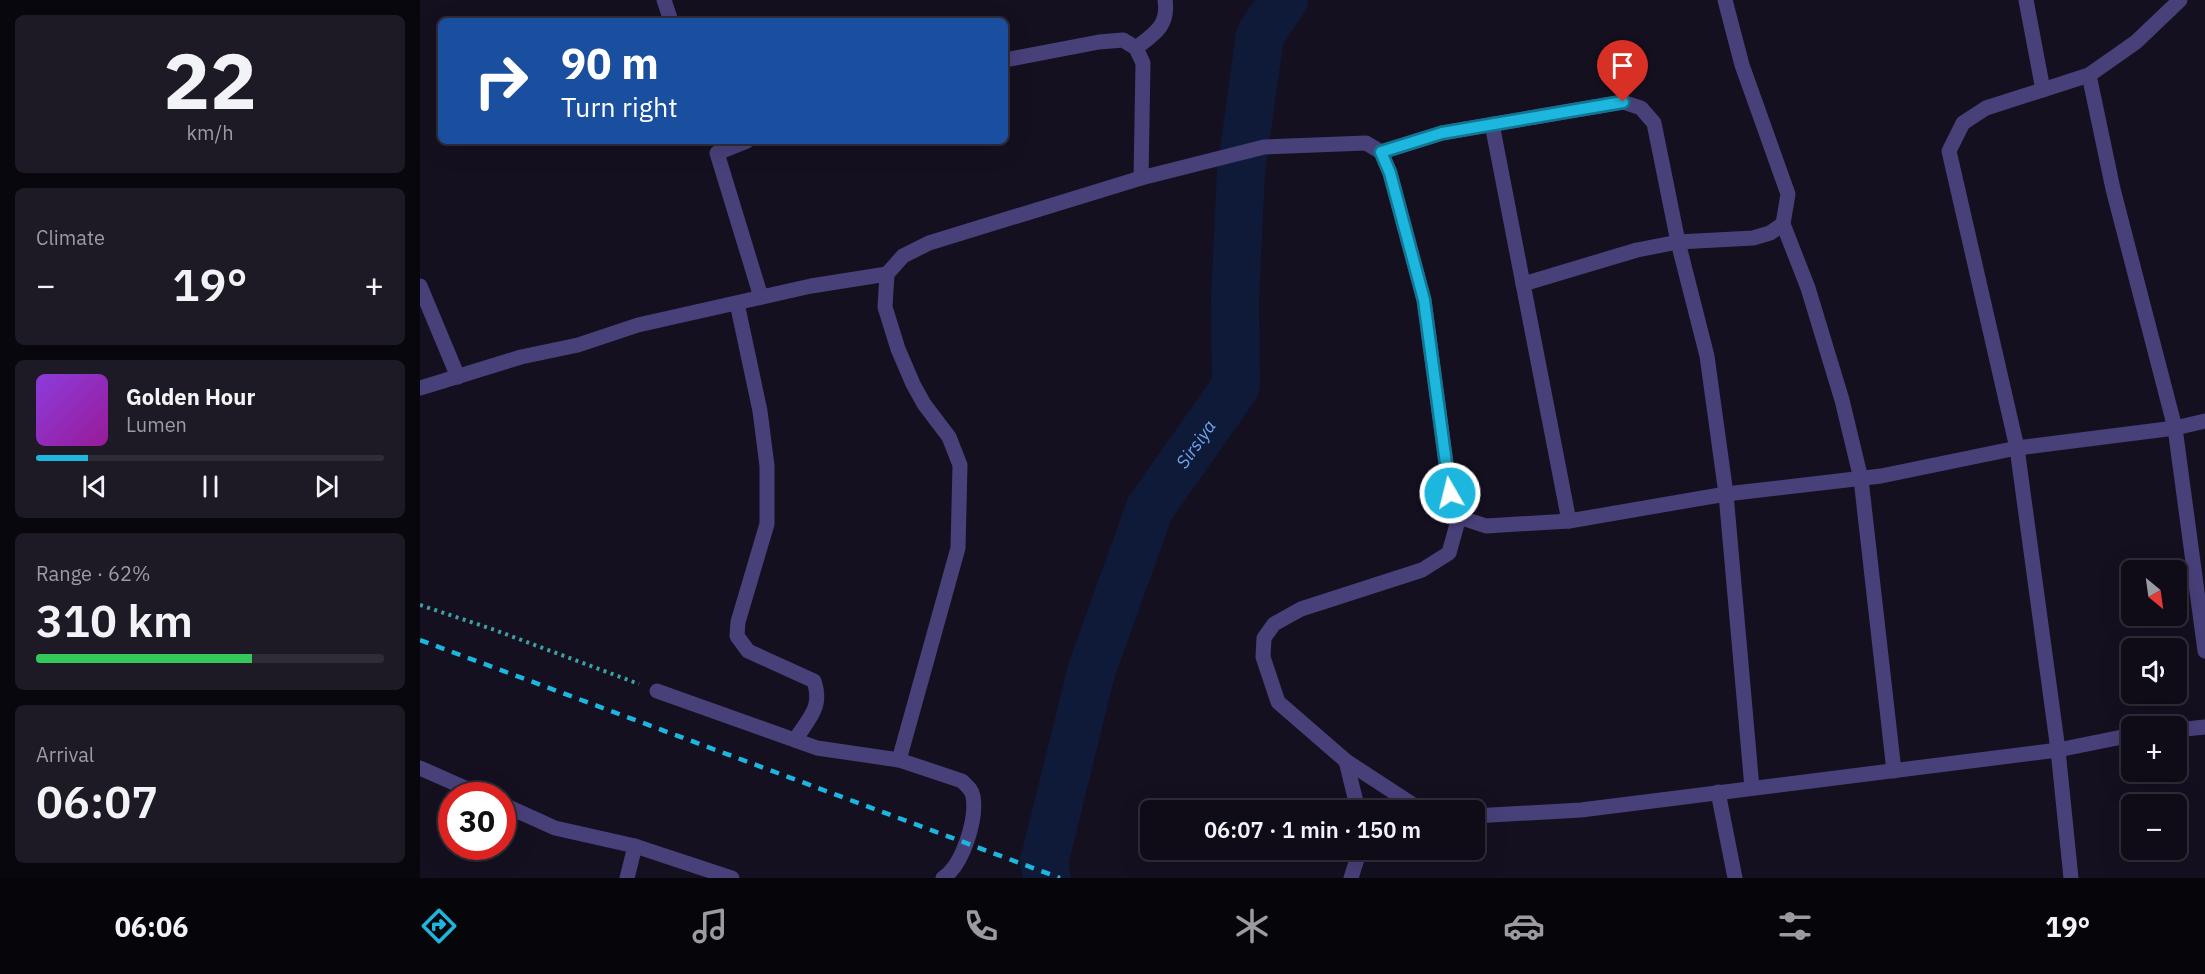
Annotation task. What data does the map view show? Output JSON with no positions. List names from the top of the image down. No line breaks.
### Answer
{"water":["Sirsiya"],"north":"bottom right","page":{"tile":[["22","km/h"],"Climate",["Range · 62%","310 km"],["Arrival","06:07"]],"turn":["90 m","Turn right"],"heat":["−","19°","+"],"song":["Golden Hour","Lumen"],"map_buttons":["+","−"],"limit":"30","trip":"06:07 · 1 min · 150 m","tabs":["06:06","19°"]}}
